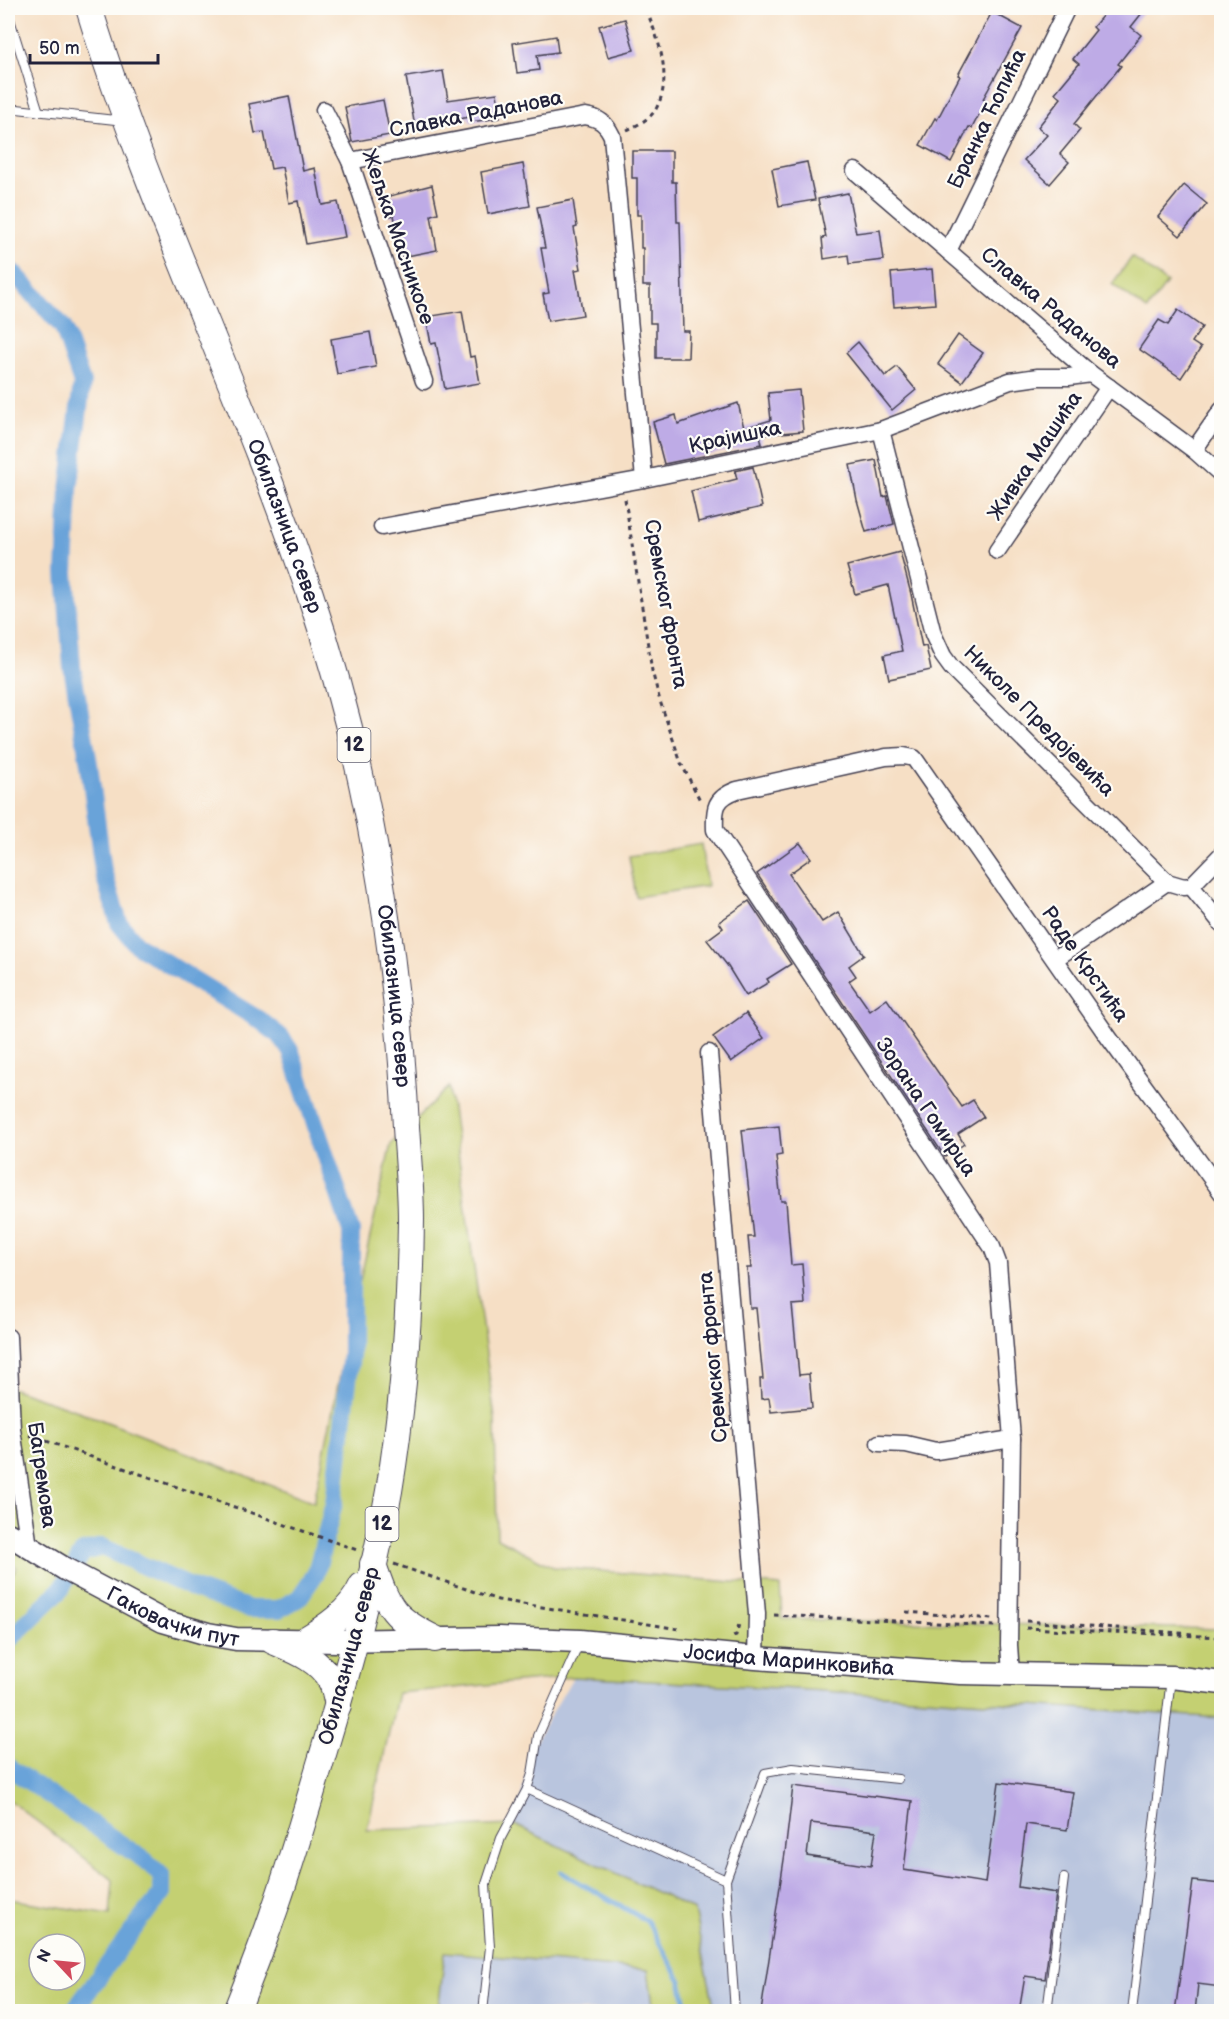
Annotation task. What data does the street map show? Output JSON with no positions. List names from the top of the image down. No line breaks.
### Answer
{"streets":{"main road":["Обилазница север","12"],"street":["Славка Раданова","Бранка Ћопића","Жељка Масникосе","Крајишка","Живка Машића","Сремског фронта","Николе Предојевића","Раде Крстића","Зорана Гомирца","Багремова","Гаковачки пут","Јосифа Маринковића"]},"crossings":[["Славка Раданова","Бранка Ћопића"],["Славка Раданова","Жељка Масникосе"],["Славка Раданова","Крајишка"],["Славка Раданова","Живка Машића"],["Крајишка","Сремског фронта"],["Крајишка","Николе Предојевића"],["Обилазница север","Гаковачки пут"],["Обилазница север","Јосифа Маринковића"],["Сремског фронта","Раде Крстића"],["Сремског фронта","Зорана Гомирца"],["Сремског фронта","Јосифа Маринковића"],["Раде Крстића","Зорана Гомирца"],["Зорана Гомирца","Јосифа Маринковића"],["Багремова","Гаковачки пут"],["Гаковачки пут","Јосифа Маринковића"]],"scale_bar":"50 m","north":"top left"}
